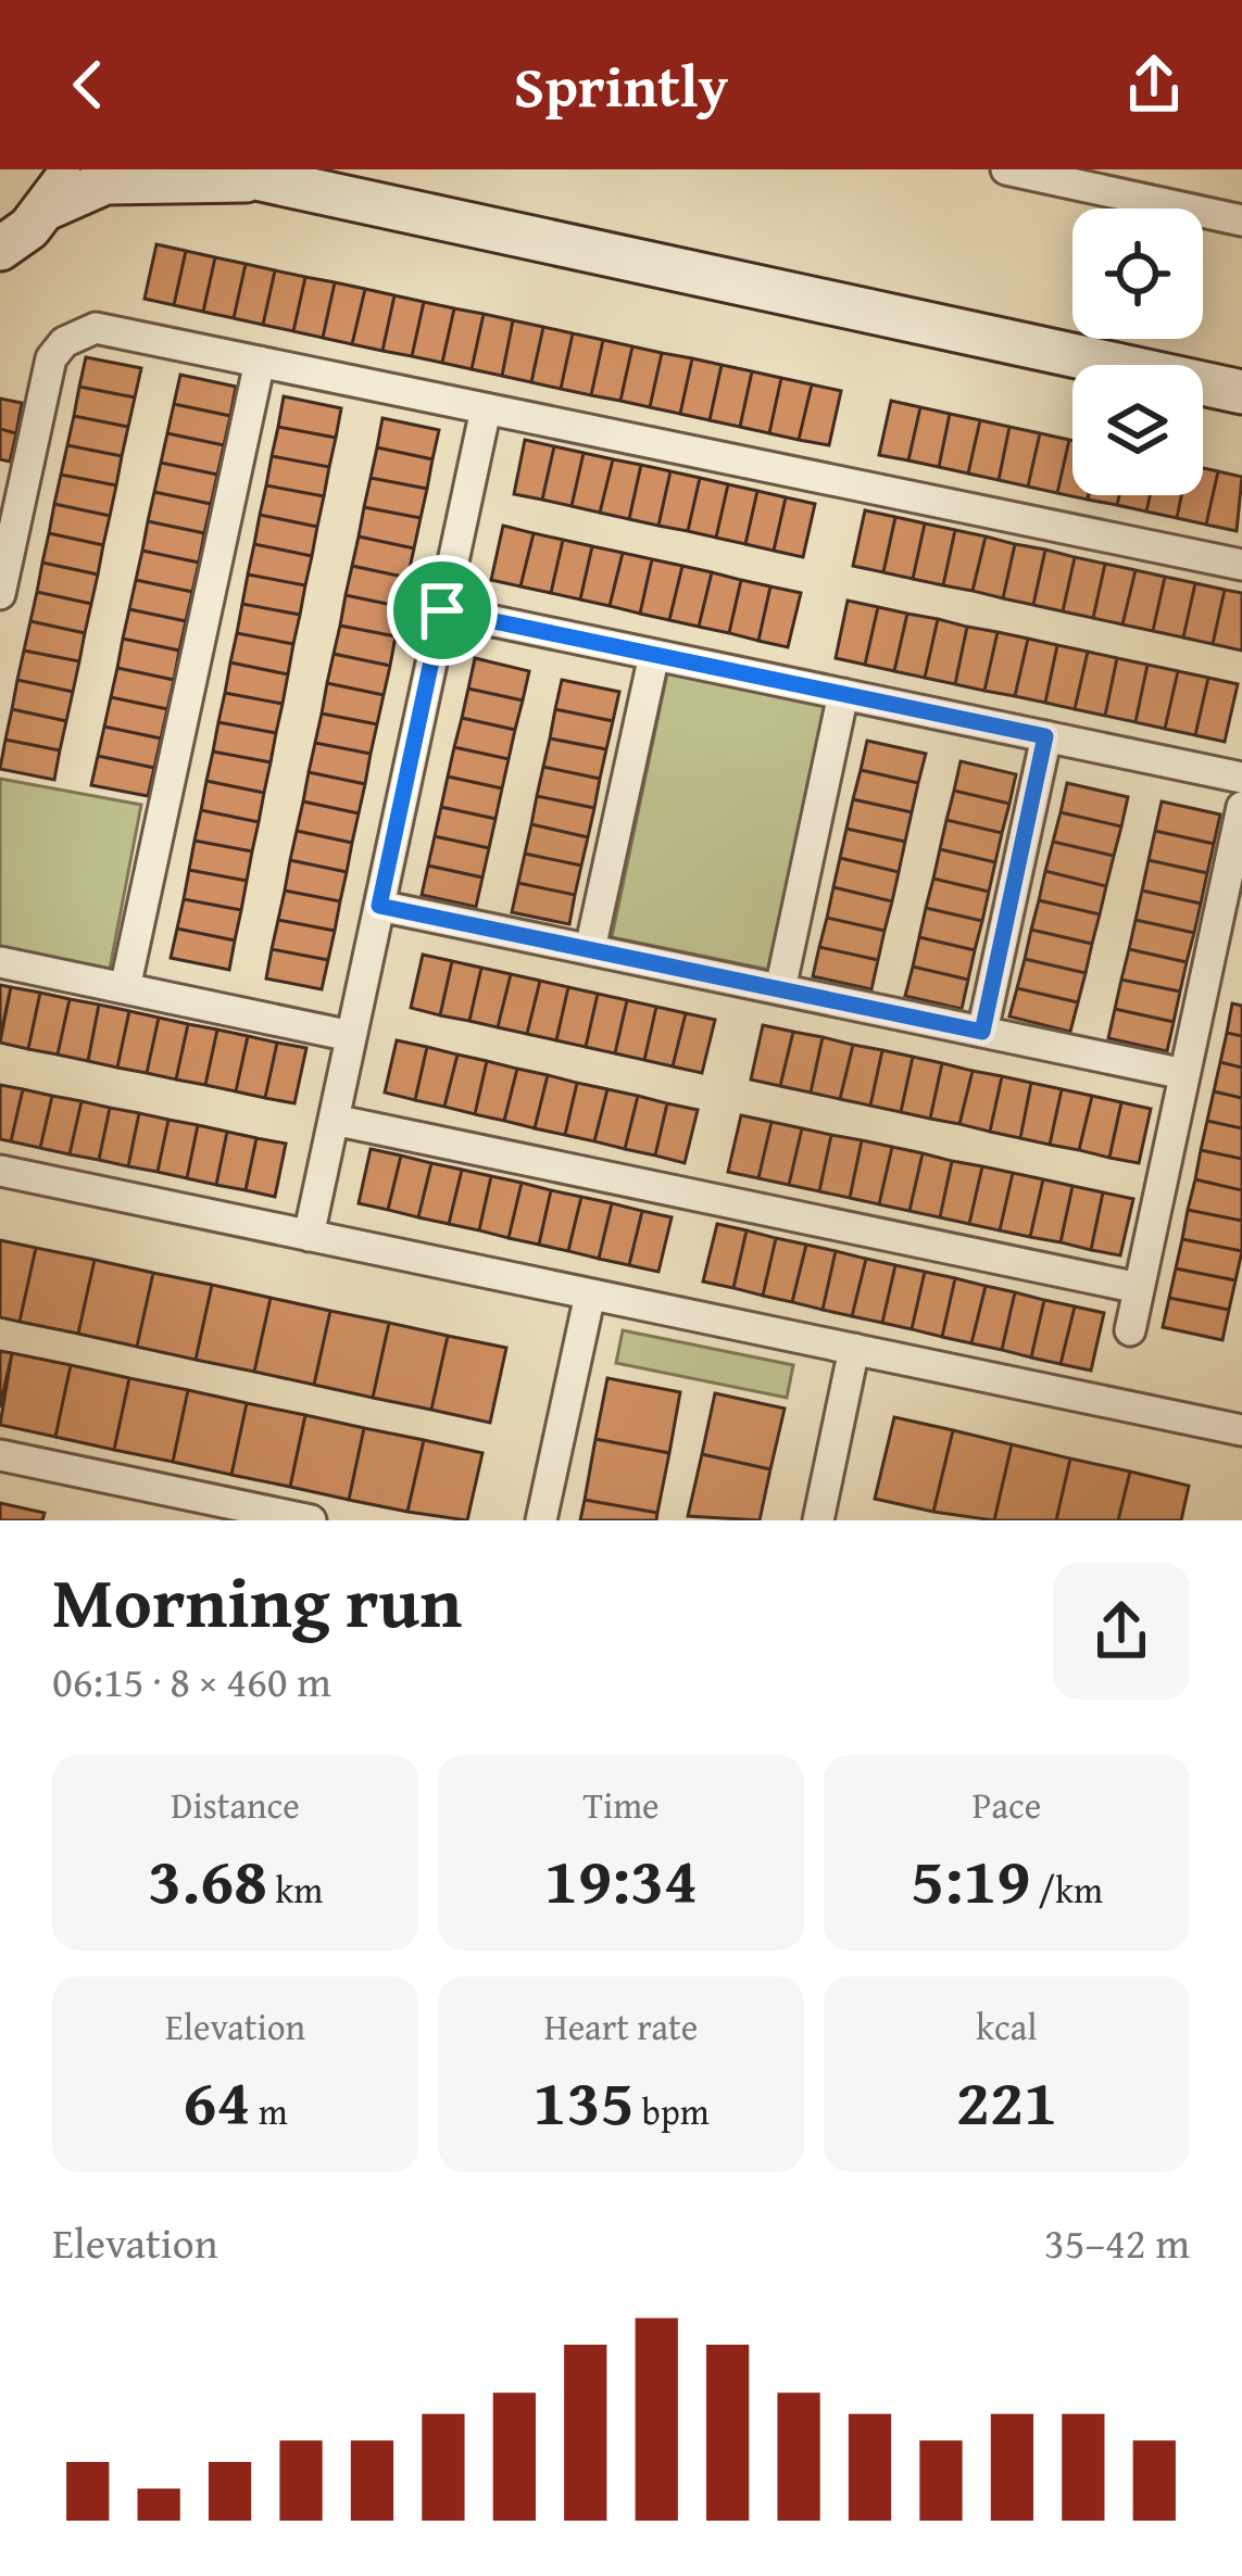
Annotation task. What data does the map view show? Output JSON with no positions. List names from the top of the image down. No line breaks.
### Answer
{"page":{"header":"Sprintly","heading":["Morning run","06:15 · 8 × 460 m"],"stats":[["Distance","3.68 km"],["Time","19:34"],["Pace","5:19 /km"],["Elevation","64 m"],["Heart rate","135 bpm"],["kcal","221"]],"chart":["Elevation","35–42 m"]}}
